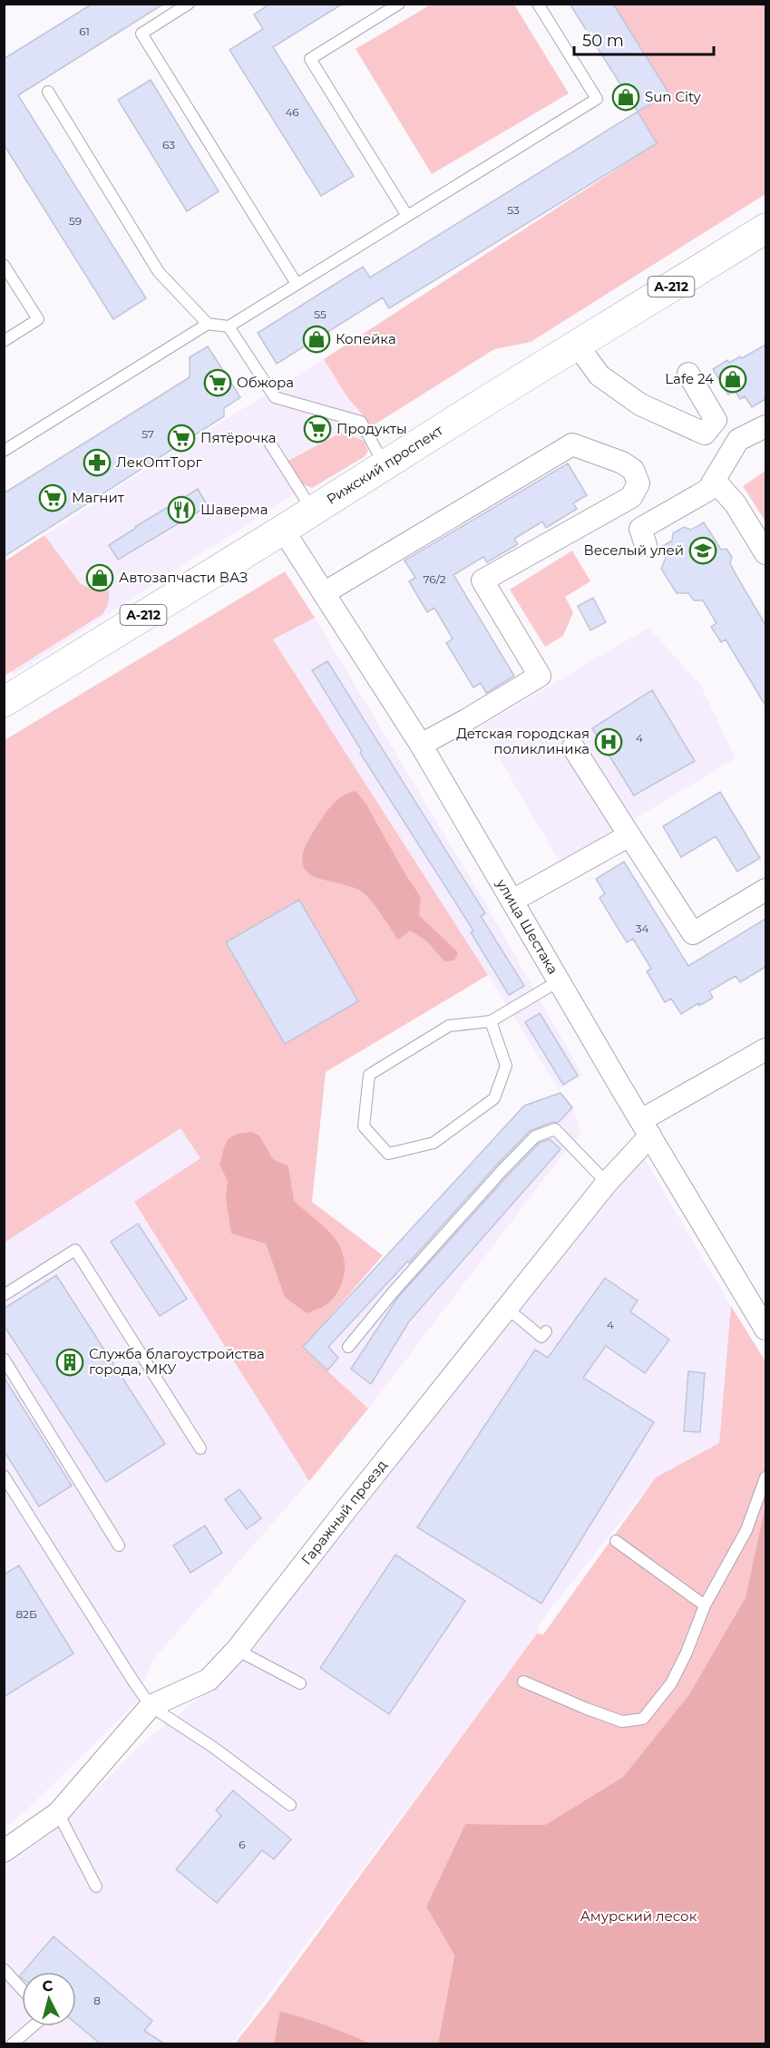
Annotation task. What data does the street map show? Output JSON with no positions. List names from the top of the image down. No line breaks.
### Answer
{"streets":{"highway":["А-212","Рижский проспект"],"street":["улица Шестака","Гаражный проезд"]},"crossings":[["Рижский проспект","улица Шестака"],["улица Шестака","Гаражный проезд"]],"parks":["Амурский лесок"],"places":{"shop":["Sun City","Копейка","Lafe 24","Автозапчасти ВАЗ"],"supermarket":["Обжора","Продукты","Пятёрочка","Магнит"],"pharmacy":["ЛекОптТорг"],"restaurant":["Шаверма"],"school or university":["Веселый улей"],"hospital":["Детская городская поликлиника"],"building":["Служба благоустройства города, МКУ"]},"house_numbers":["61","46","63","53","59","55","57","76/2","4","34","4","82Б","6","8"],"scale_bar":"50 m","north":"top"}
